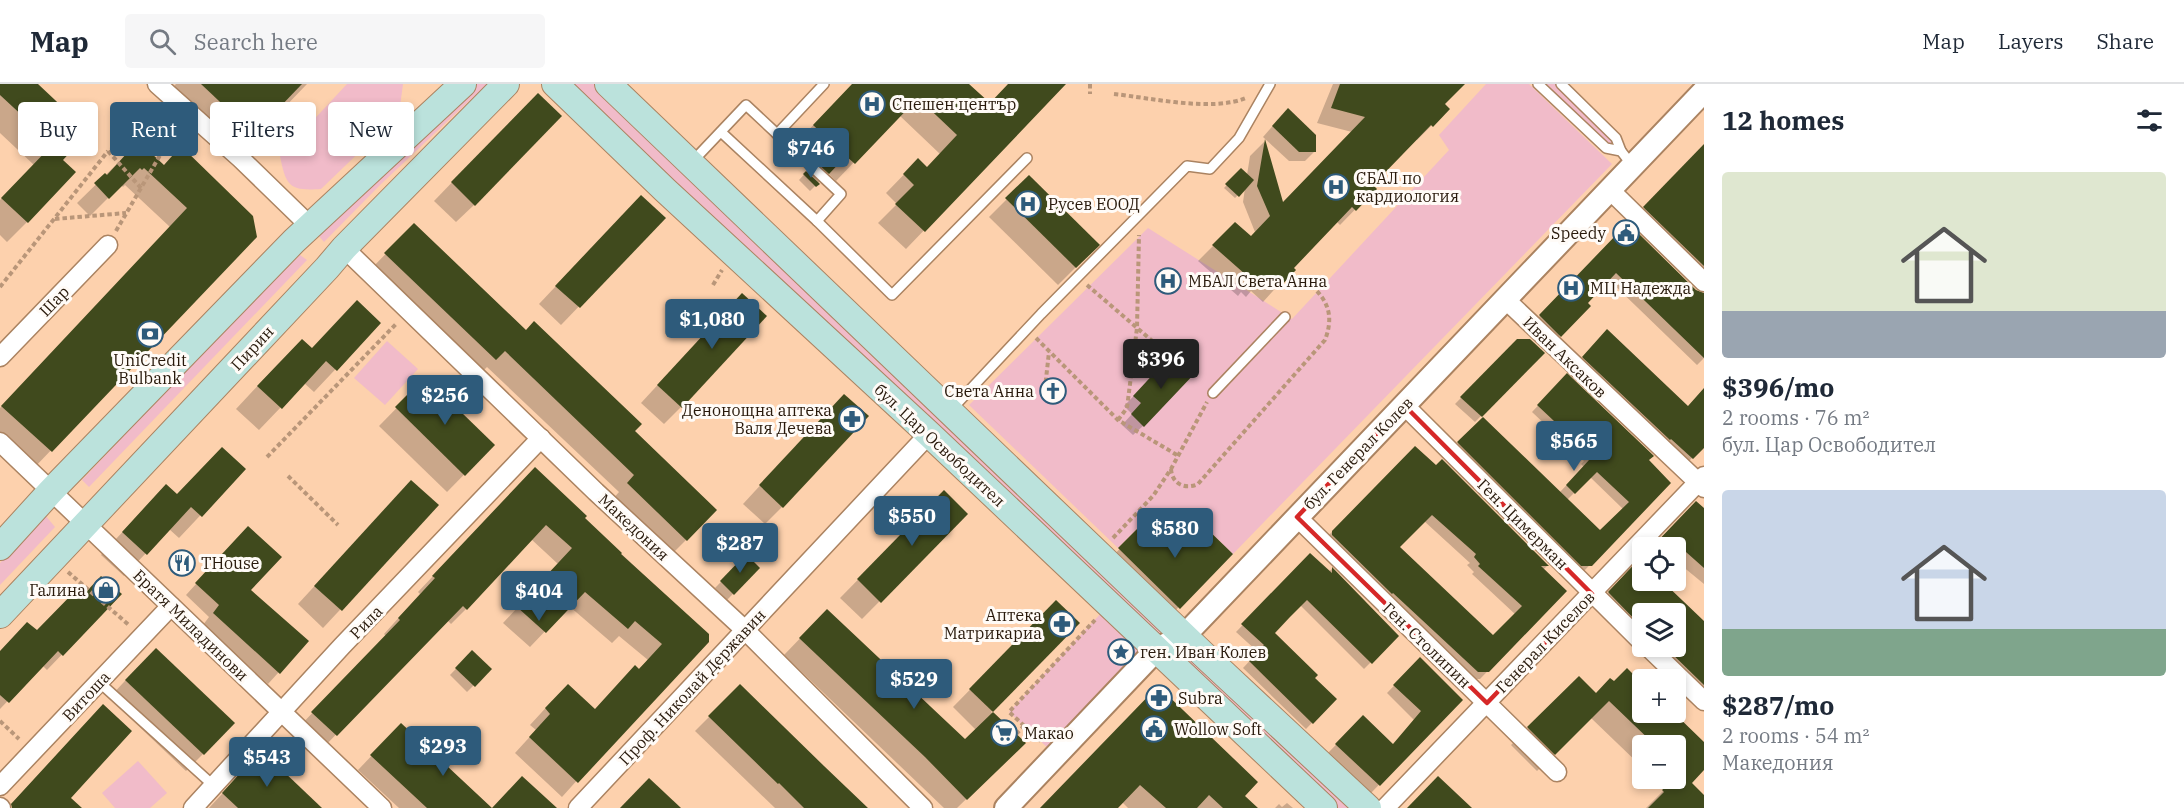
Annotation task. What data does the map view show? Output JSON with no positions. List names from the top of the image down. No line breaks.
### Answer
{"streets":{"main road":["Пирин","бул. Цар Освободител"],"street":["Шар","Иван Аксаков","бул. Генерал Колев","Ген. Цимерман","Македония","Рила","Братя Миладинови","Генерал Киселов","Ген. Столипин","Проф. Николай Державин","Витоша"]},"crossings":[["Пирин","Македония"],["Пирин","Братя Миладинови"],["Иван Аксаков","бул. Генерал Колев"],["Иван Аксаков","Генерал Киселов"],["бул. Цар Освободител","бул. Генерал Колев"],["бул. Цар Освободител","Проф. Николай Державин"],["бул. Генерал Колев","Ген. Цимерман"],["бул. Генерал Колев","Ген. Столипин"],["Ген. Цимерман","Генерал Киселов"],["Македония","Рила"],["Македония","Проф. Николай Державин"],["Рила","Братя Миладинови"],["Братя Миладинови","Витоша"],["Генерал Киселов","Ген. Столипин"]],"places":{"hospital":["Спешен център","СБАЛ по кардиология","Русев ЕООД","МБАЛ Света Анна","МЦ Надежда"],"public building":["Speedy","Wollow Soft"],"bank":["UniCredit Bulbank"],"church":["Света Анна"],"pharmacy":["Денонощна аптека Валя Дечева","Аптека Матрикариа","Subra"],"restaurant":["THouse"],"shop":["Галина"],"place":["ген. Иван Колев"],"supermarket":["Макао"]},"page":{"header":"Map","search":"Search here","nav":["Map","Layers","Share"],"heading":"12 homes","chip":["Buy","Rent","Filters","New"],"price":["$746","$1,080","$396","$256","$565","$550","$580","$287","$404","$529","$293","$543"],"list":[{"name":"$396/mo","note":"2 rooms · 76 m² · бул. Цар Освободител"},{"name":"$287/mo","note":"2 rooms · 54 m² · Македония"}],"map_buttons":["+","−"]}}
